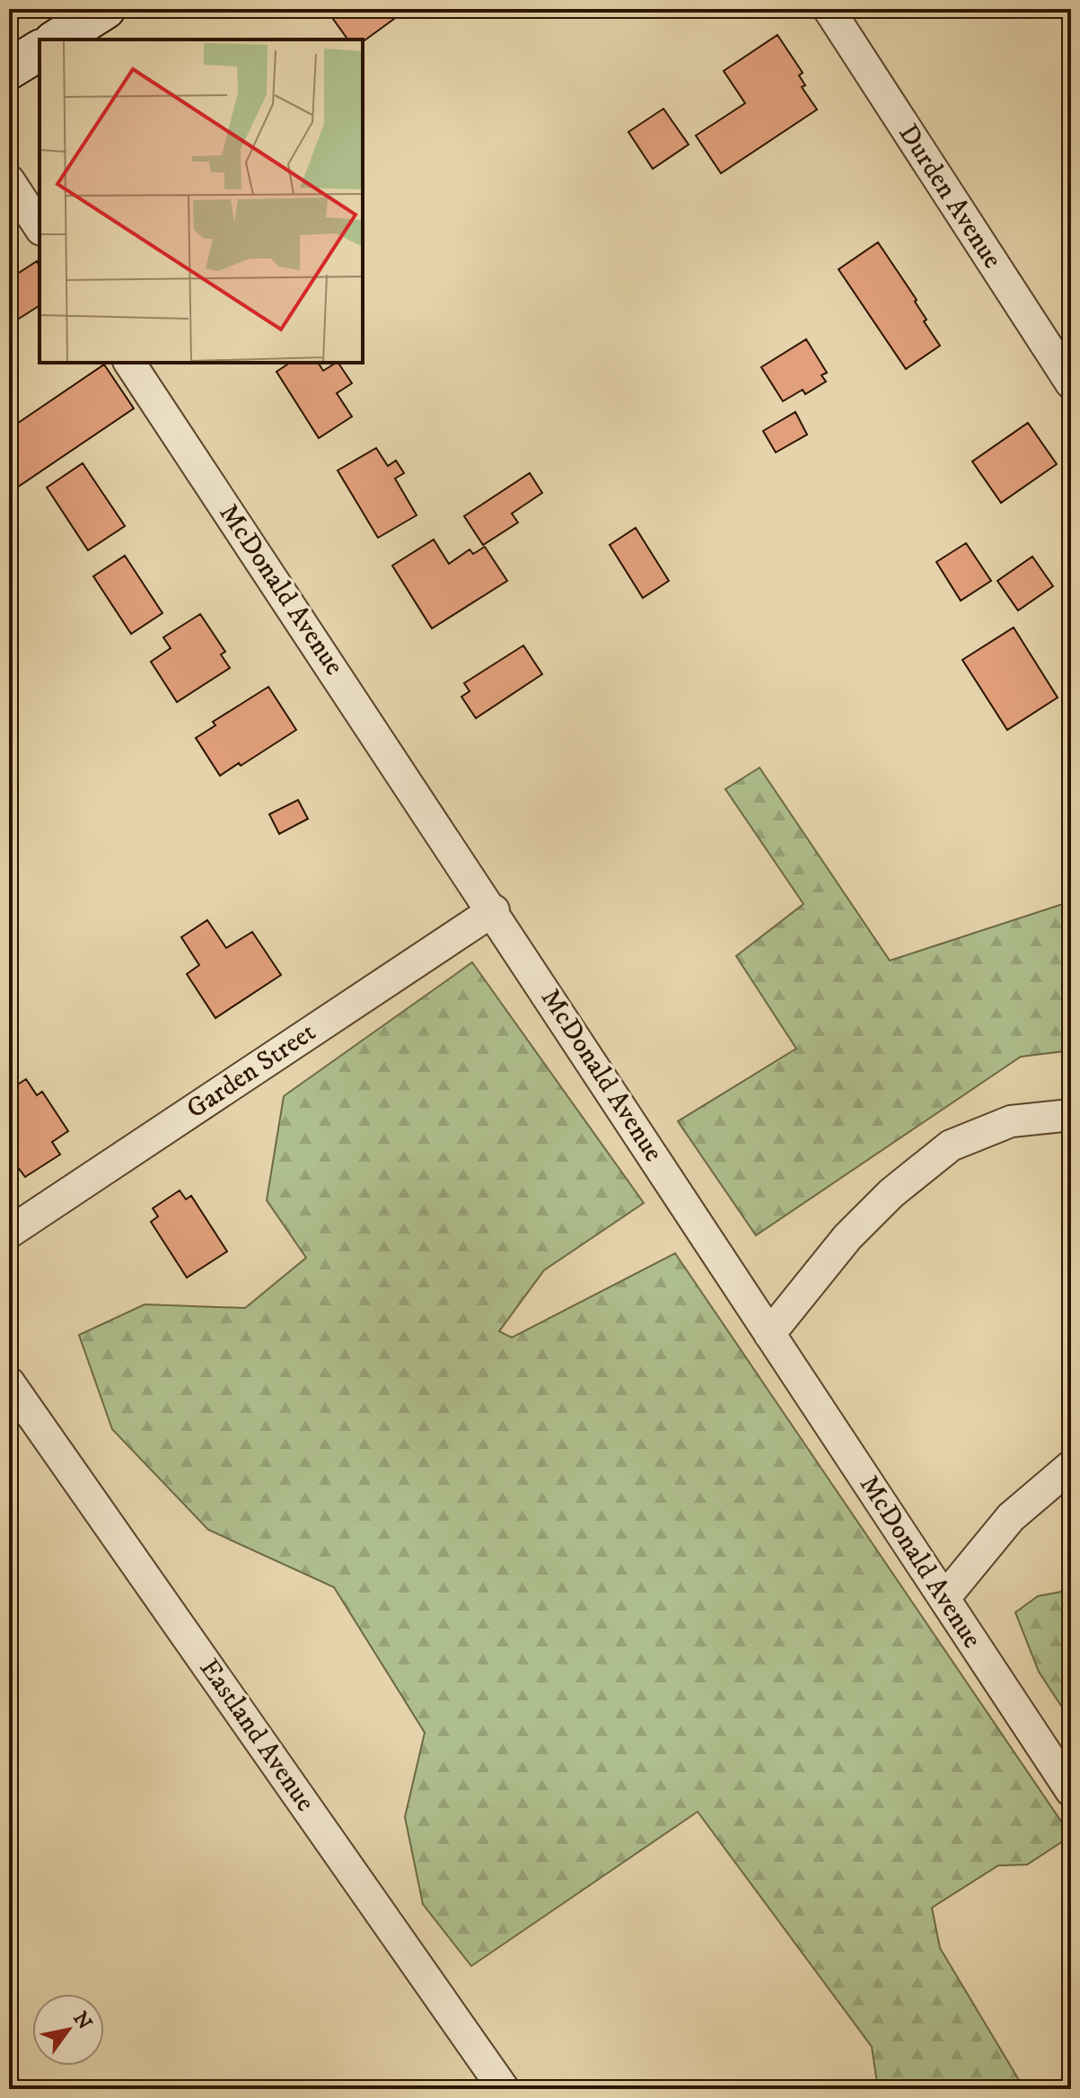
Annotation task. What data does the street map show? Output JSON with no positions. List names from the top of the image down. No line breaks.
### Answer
{"streets":{"street":["Durden Avenue","McDonald Avenue","Garden Street","Eastland Avenue"]},"crossings":[["McDonald Avenue","Garden Street"]],"north":"top right"}
